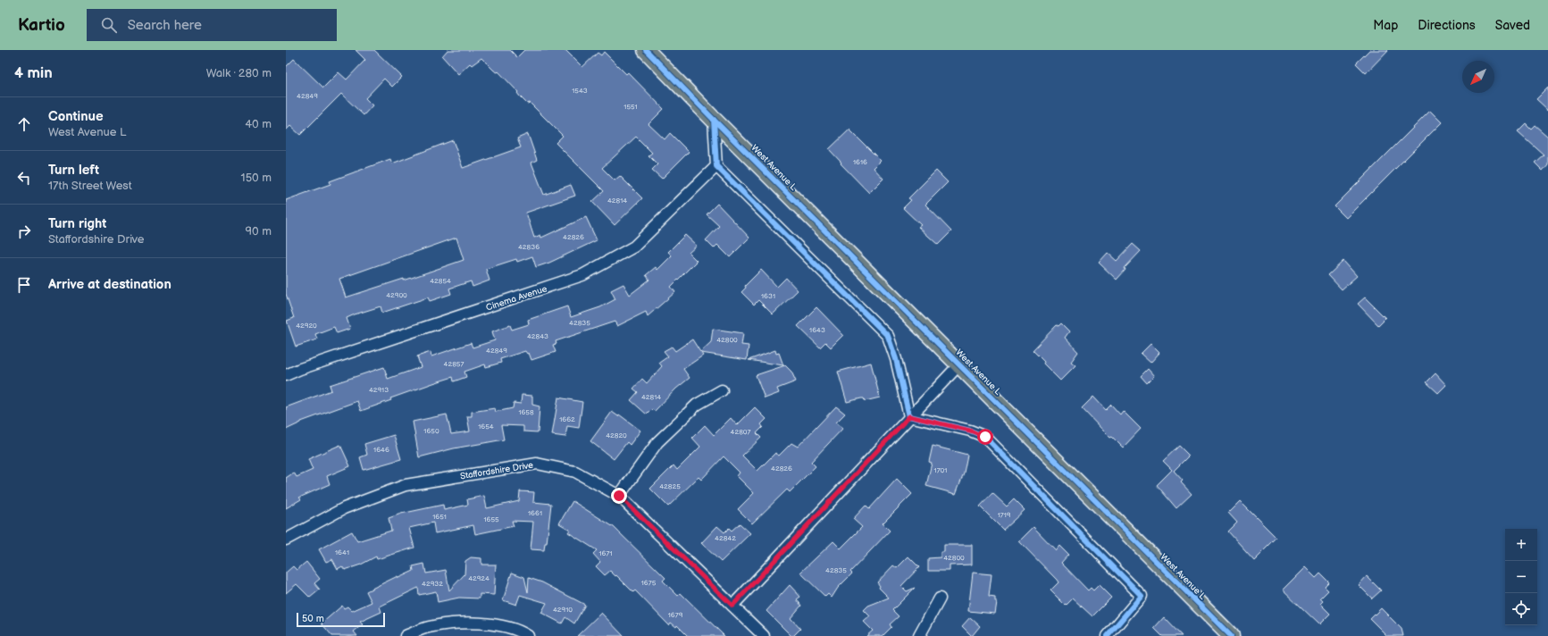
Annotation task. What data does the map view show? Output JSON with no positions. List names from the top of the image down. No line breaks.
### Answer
{"streets":{"main road":["West Avenue L"],"street":["Cinema Avenue","Staffordshire Drive"]},"house_numbers":["1543","42849","1551","1616","42814","42826","42836","42854","42900","1631","42835","42920","1643","42843","42800","42849","42857","42913","42814","1658","1662","1654","1650","42807","42820","1646","42826","1701","42825","1661","1719","1651","1655","42842","1641","1671","42800","42835","42924","1675","42932","42910","1679"],"scale_bar":"50 m","north":"bottom left","page":{"header":"Kartio","search":"Search here","nav":["Map","Directions","Saved"],"heading":["4 min","Walk · 280 m"],"list":[["Continue","West Avenue L","40 m"],["Turn left","17th Street West","150 m"],["Turn right","Staffordshire Drive","90 m"],"Arrive at destination"],"map_buttons":["+","−"],"scale":"50 m"}}
